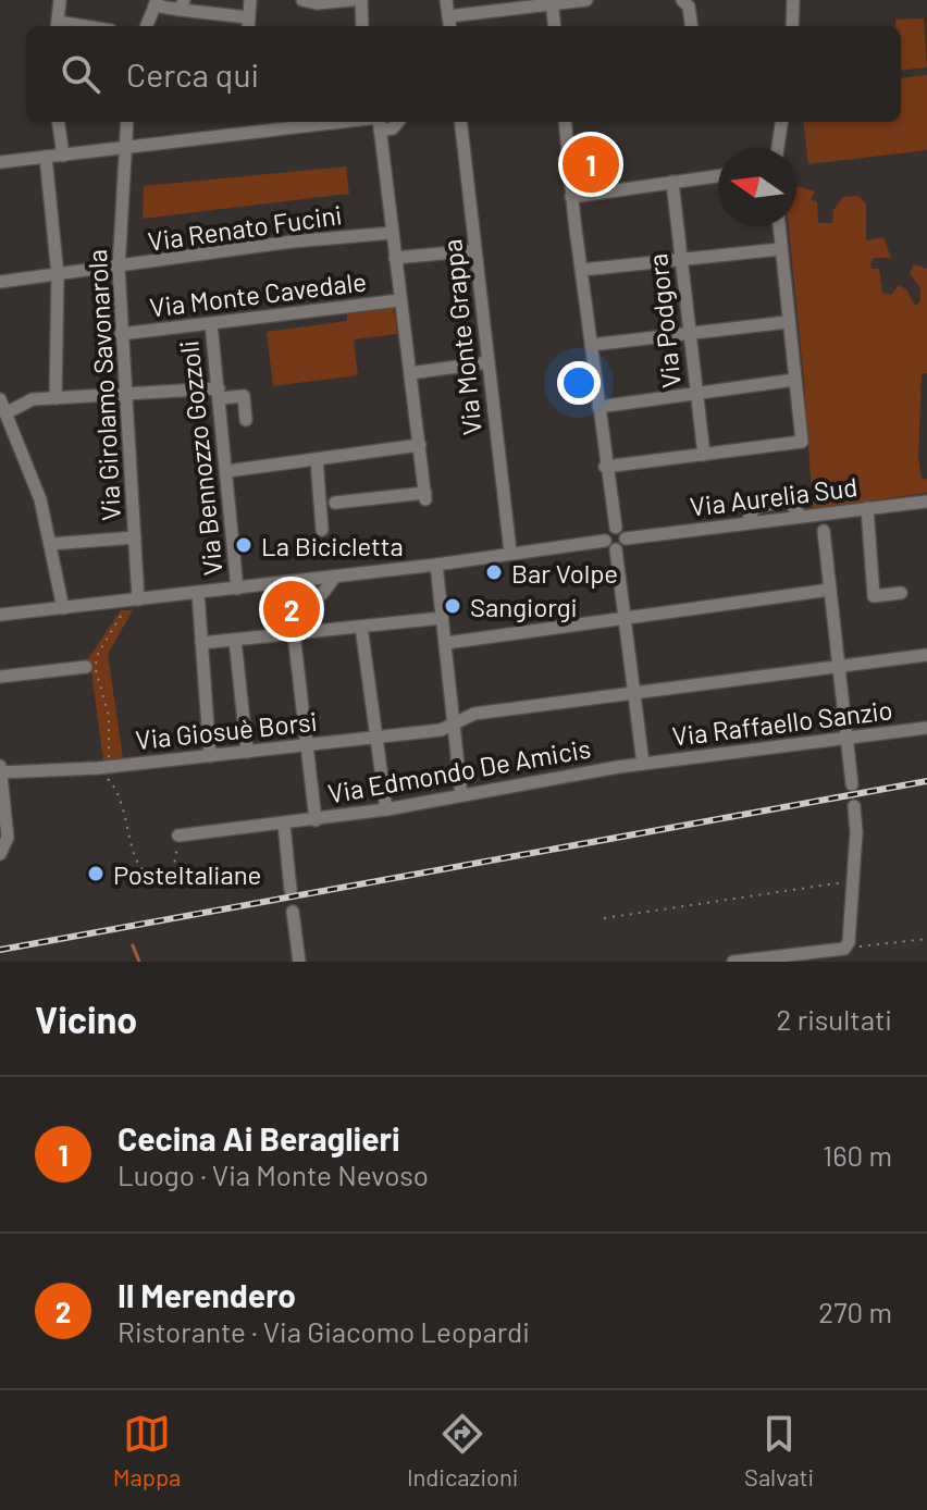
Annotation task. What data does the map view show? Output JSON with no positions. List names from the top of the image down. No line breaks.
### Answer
{"streets":{"street":["Via Renato Fucini","Via Monte Cavedale","Via Podgora","Via Monte Grappa","Via Girolamo Savonarola","Via Bennozzo Gozzoli","Via Aurelia Sud","Via Raffaello Sanzio","Via Giosuè Borsi","Via Edmondo De Amicis"]},"crossings":[["Via Renato Fucini","Via Girolamo Savonarola"],["Via Monte Cavedale","Via Girolamo Savonarola"],["Via Monte Cavedale","Via Bennozzo Gozzoli"],["Via Raffaello Sanzio","Via Edmondo De Amicis"]],"places":["La Bicicletta","Bar Volpe","Sangiorgi","PosteItaliane"],"north":"left","page":{"search":"Cerca qui","pins":["1","2"],"heading":["Vicino","2 risultati"],"list":[{"mark":"1","name":"Cecina Ai Beraglieri","note":"Luogo · Via Monte Nevoso","value":"160 m"},{"mark":"2","name":"Il Merendero","note":"Ristorante · Via Giacomo Leopardi","value":"270 m"}],"nav":["Mappa","Indicazioni","Salvati"]}}
